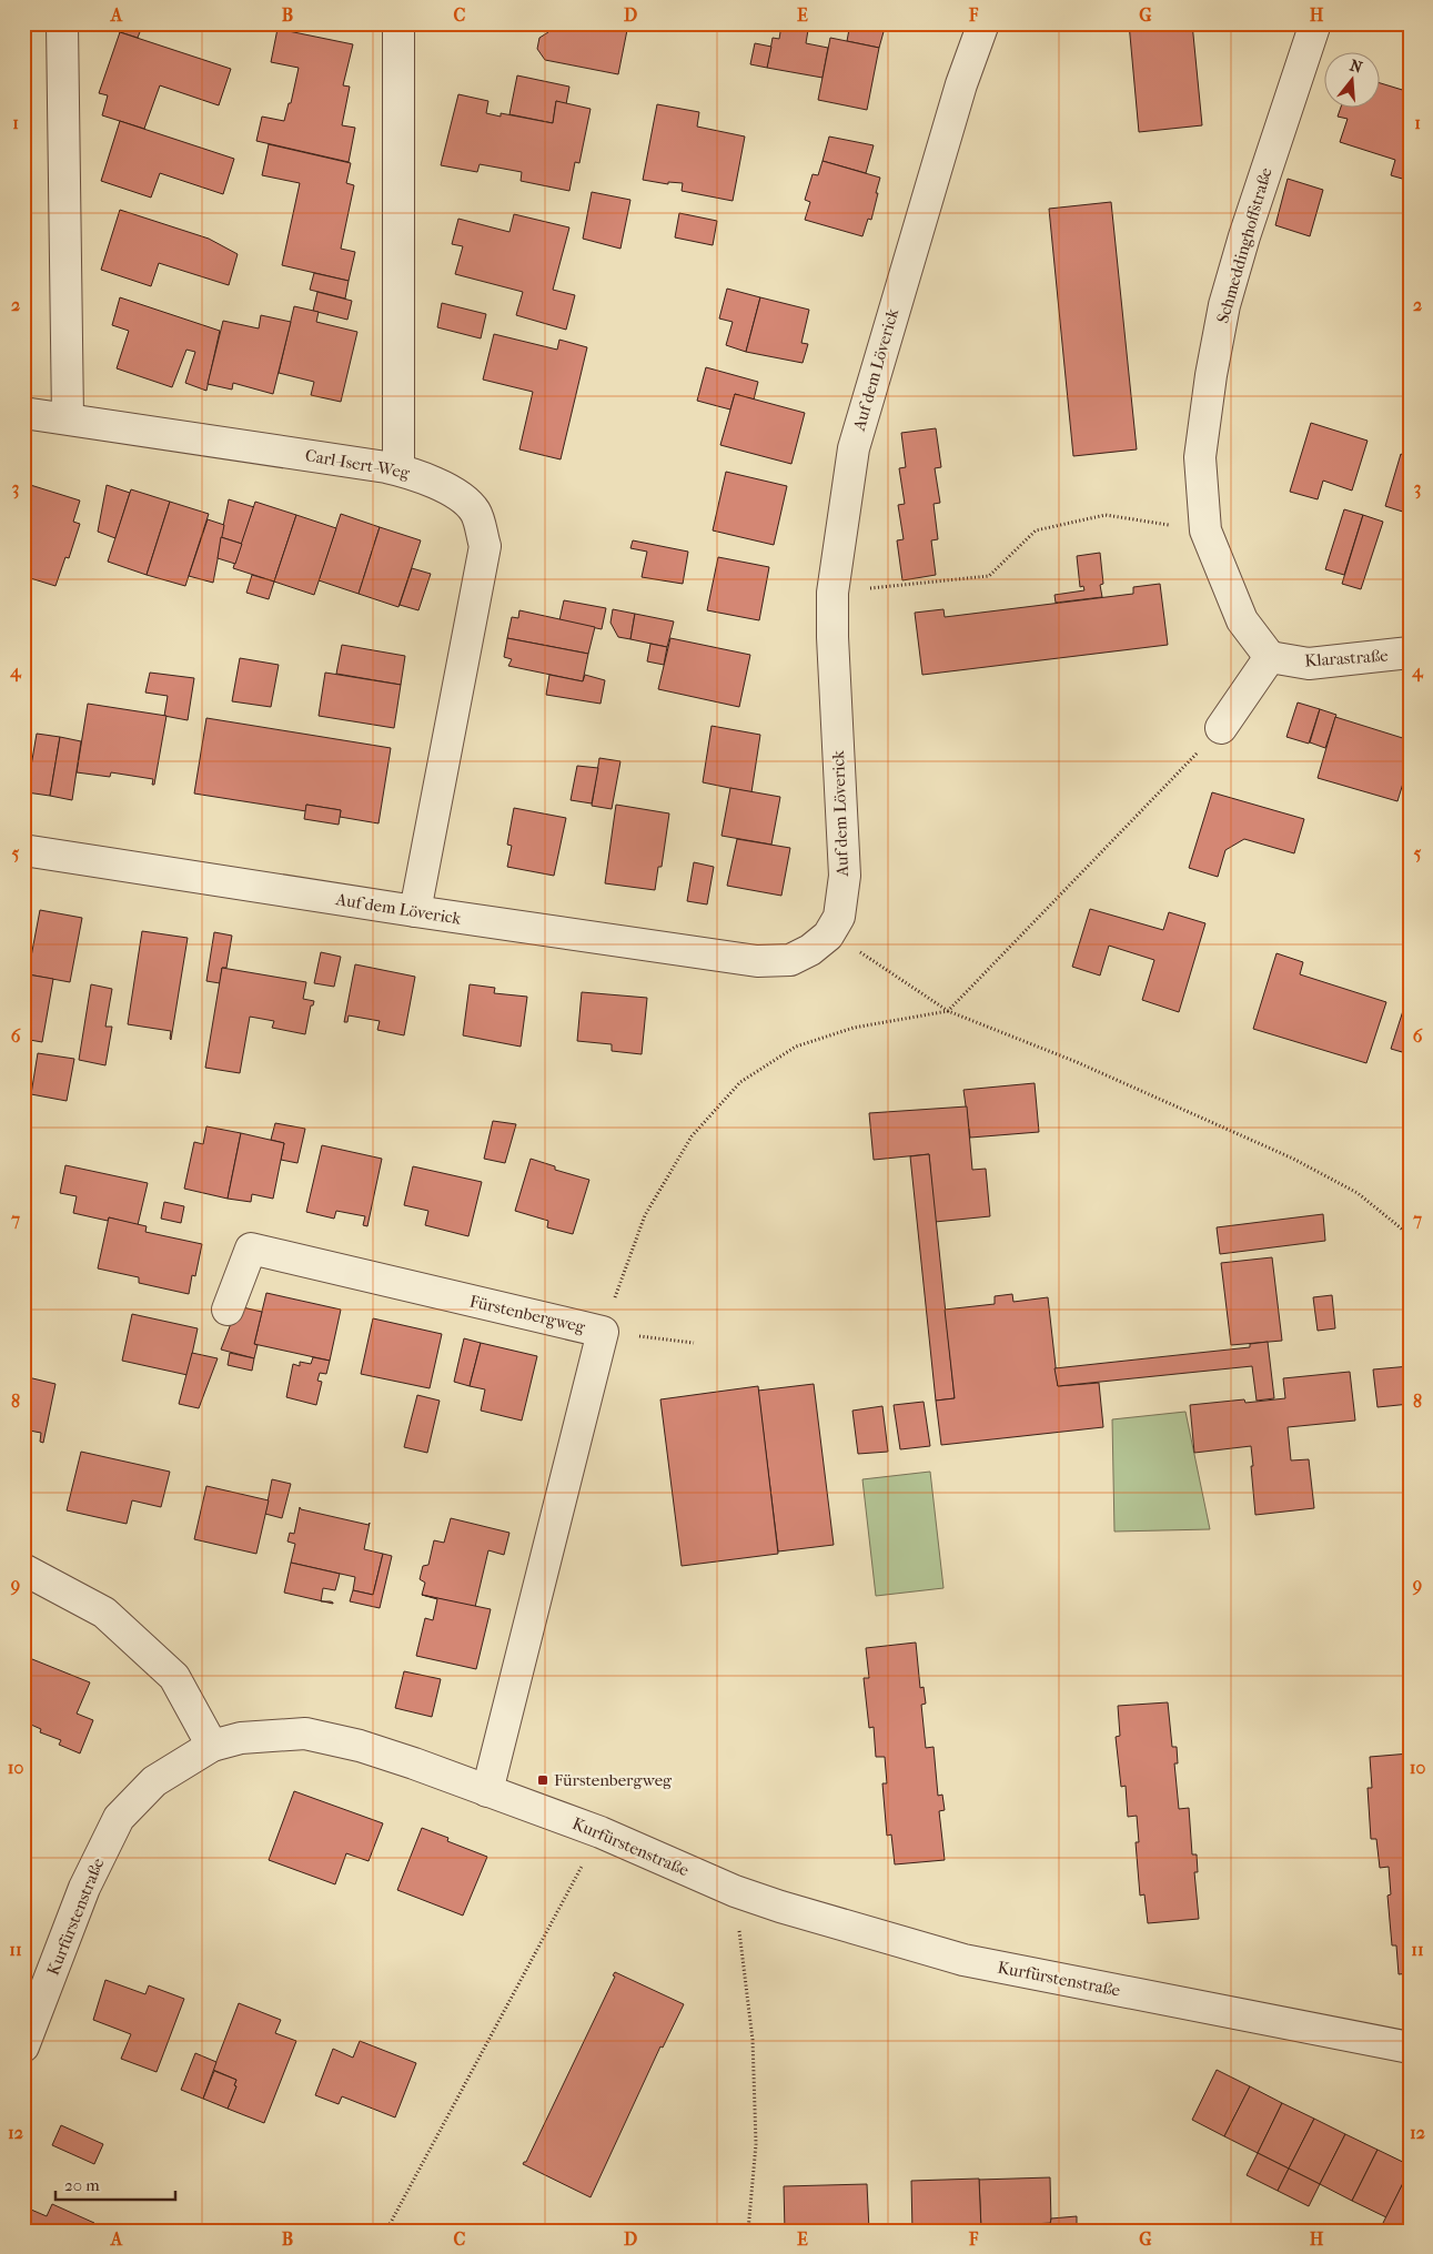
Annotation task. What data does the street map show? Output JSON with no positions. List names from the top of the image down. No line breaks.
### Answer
{"streets":{"street":["Schmeddinghoffstraße","Auf dem Löverick","Carl-Isert-Weg","Klarastraße","Fürstenbergweg","Kurfürstenstraße"]},"crossings":[["Schmeddinghoffstraße","Klarastraße"],["Auf dem Löverick","Carl-Isert-Weg"],["Fürstenbergweg","Kurfürstenstraße"]],"places":{"transit":["Fürstenbergweg"]},"scale_bar":"20 m","north":"top","grid":{"columns":["A","B","C","D","E","F","G","H"],"rows":["1","2","3","4","5","6","7","8","9","10","11","12"]}}
